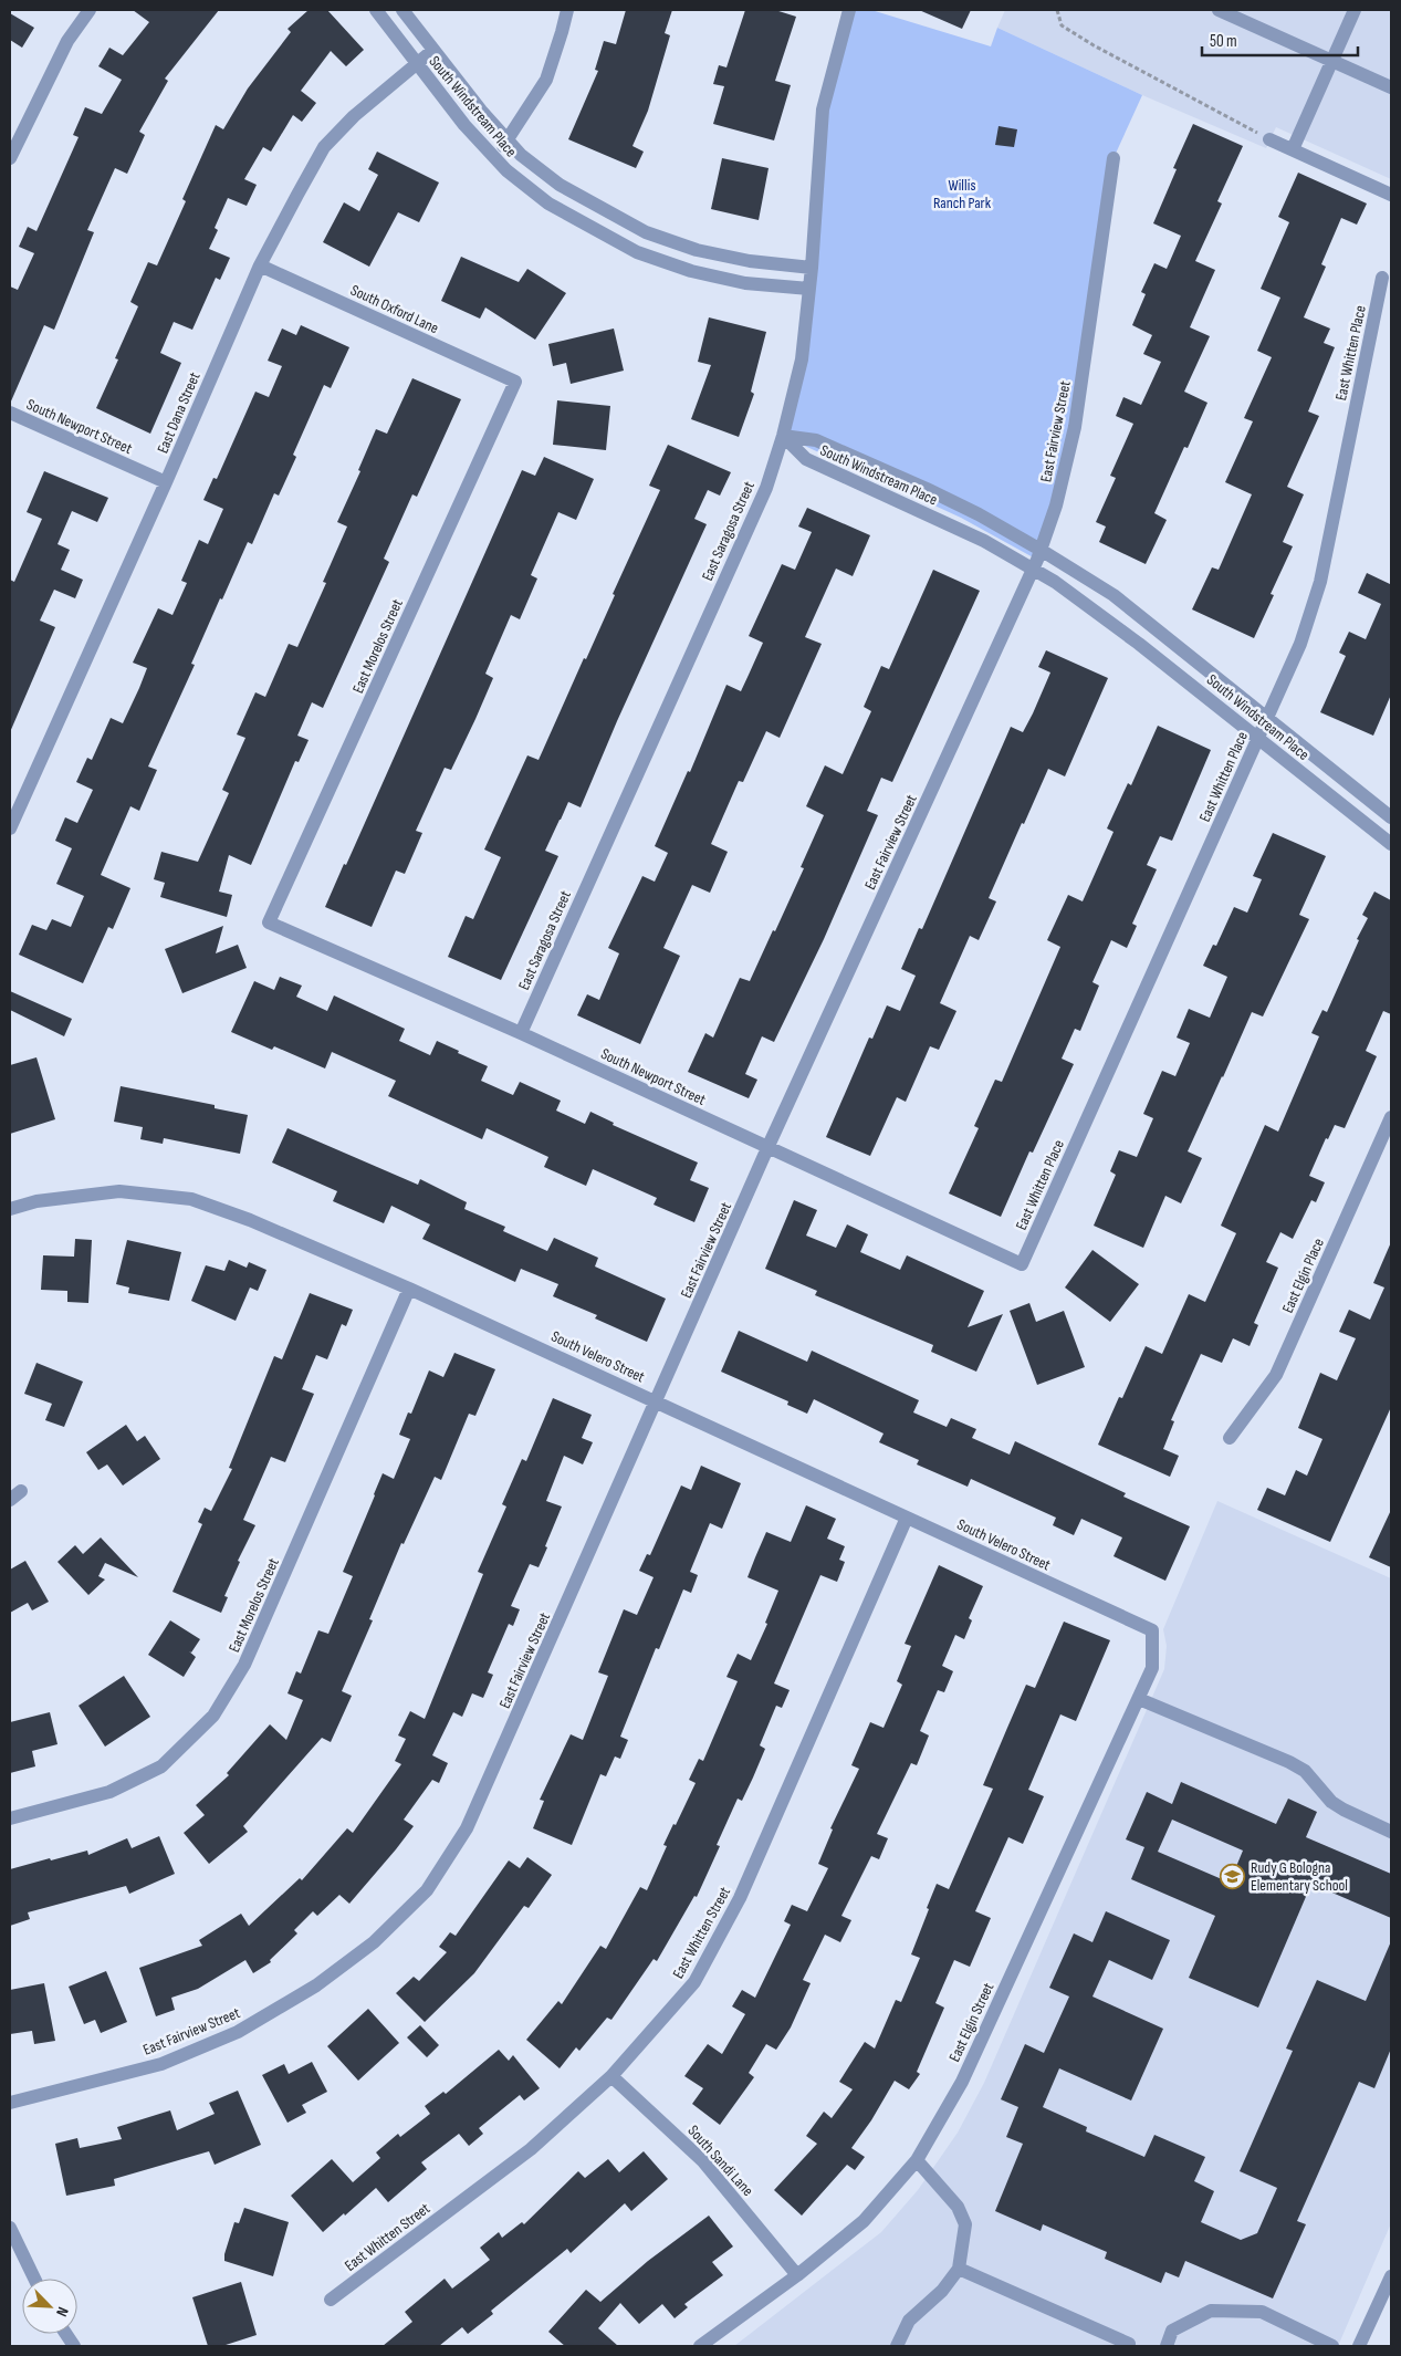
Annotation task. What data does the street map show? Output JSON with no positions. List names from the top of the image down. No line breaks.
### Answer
{"streets":{"street":["South Windstream Place","South Oxford Lane","East Whitten Place","East Dana Street","South Newport Street","East Fairview Street","East Saragosa Street","East Morelos Street","East Elgin Place","South Velero Street","East Whitten Street","East Elgin Street","South Sandi Lane"]},"crossings":[["South Windstream Place","East Whitten Place"],["South Windstream Place","East Dana Street"],["South Windstream Place","East Fairview Street"],["South Windstream Place","East Saragosa Street"],["South Oxford Lane","East Dana Street"],["South Oxford Lane","East Morelos Street"],["East Whitten Place","South Newport Street"],["East Dana Street","South Newport Street"],["South Newport Street","East Fairview Street"],["South Newport Street","East Saragosa Street"],["South Newport Street","East Morelos Street"],["East Fairview Street","South Velero Street"],["East Morelos Street","South Velero Street"],["South Velero Street","East Whitten Street"],["South Velero Street","East Elgin Street"],["East Whitten Street","South Sandi Lane"],["East Elgin Street","South Sandi Lane"]],"parks":["Willis Ranch Park"],"places":{"school or university":["Rudy G Bologna Elementary School"]},"scale_bar":"50 m","north":"bottom right"}
